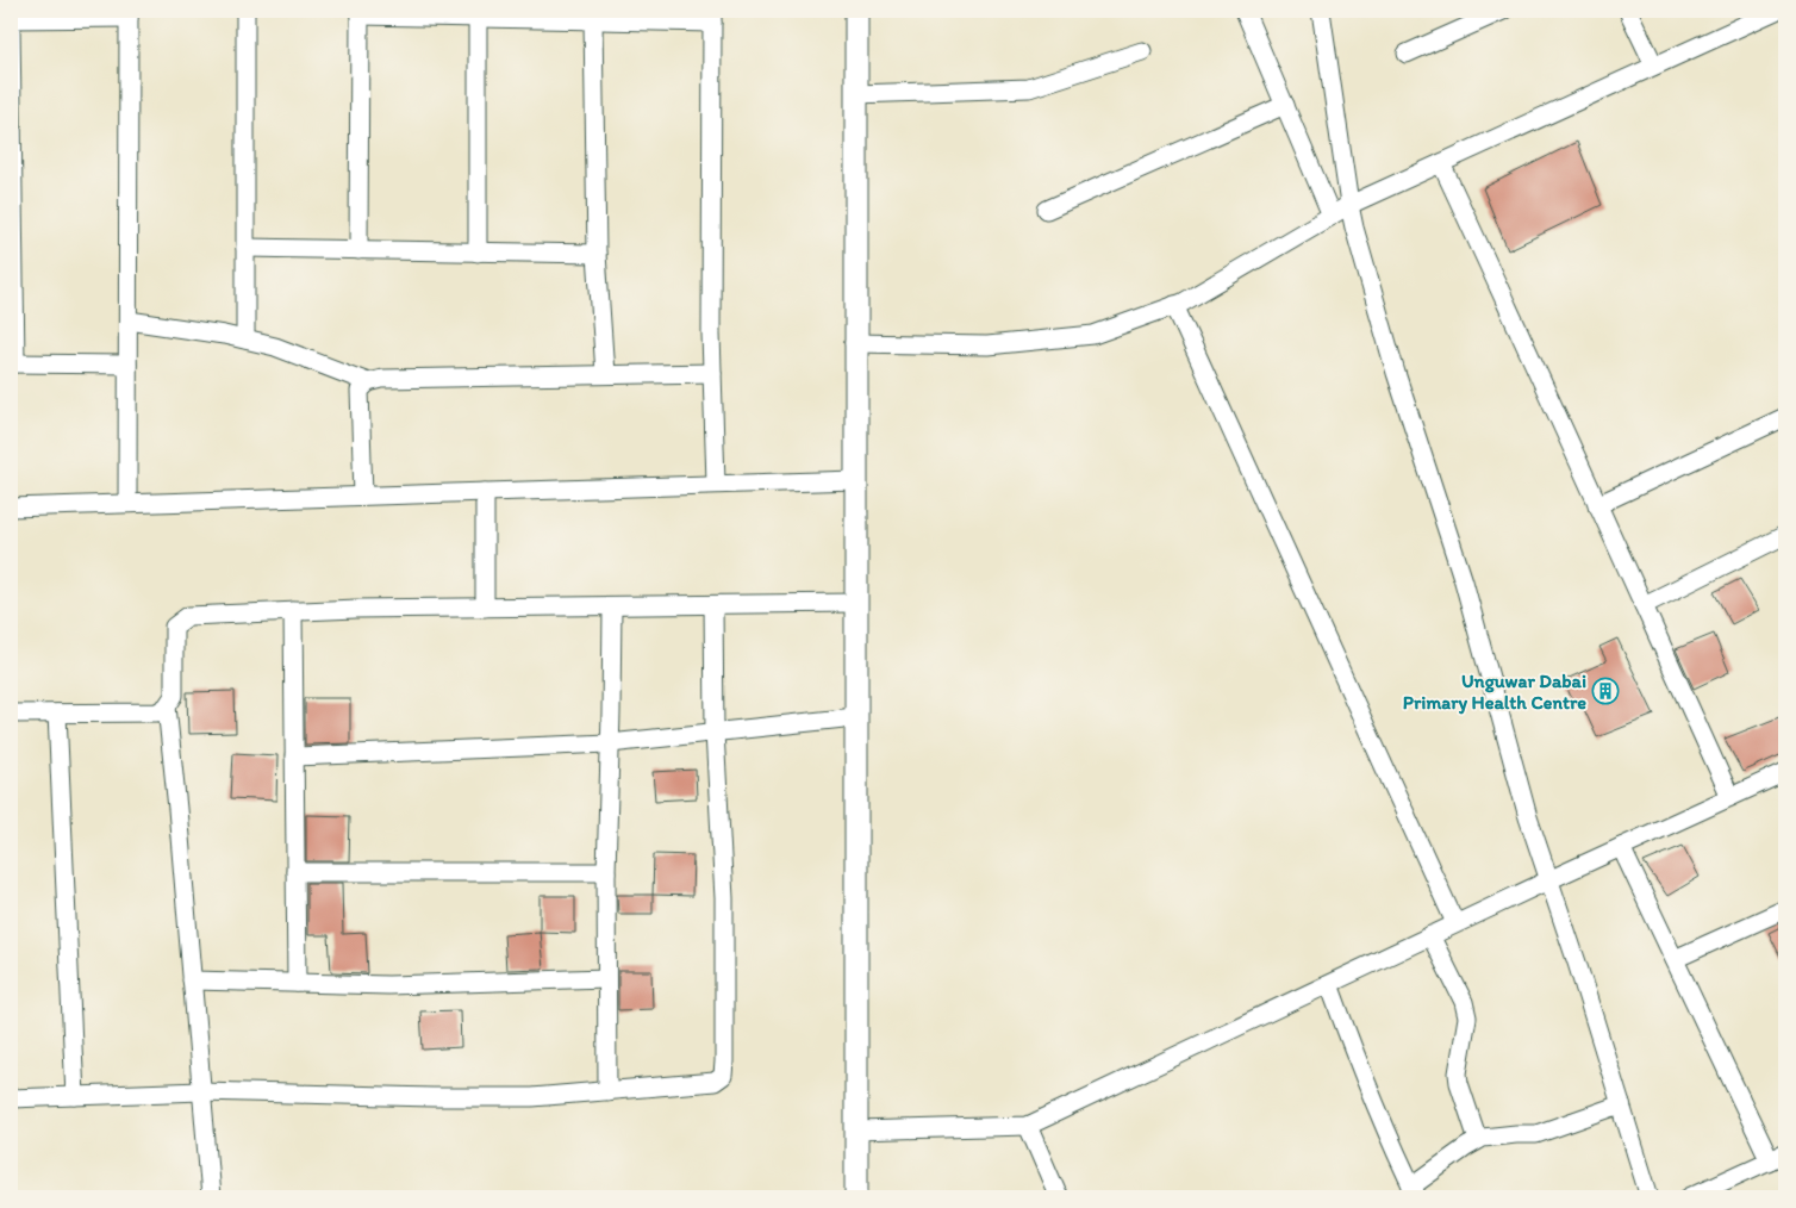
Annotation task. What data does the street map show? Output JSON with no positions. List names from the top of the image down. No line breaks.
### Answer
{"places":{"building":["Unguwar Dabai Primary Health Centre"]}}
